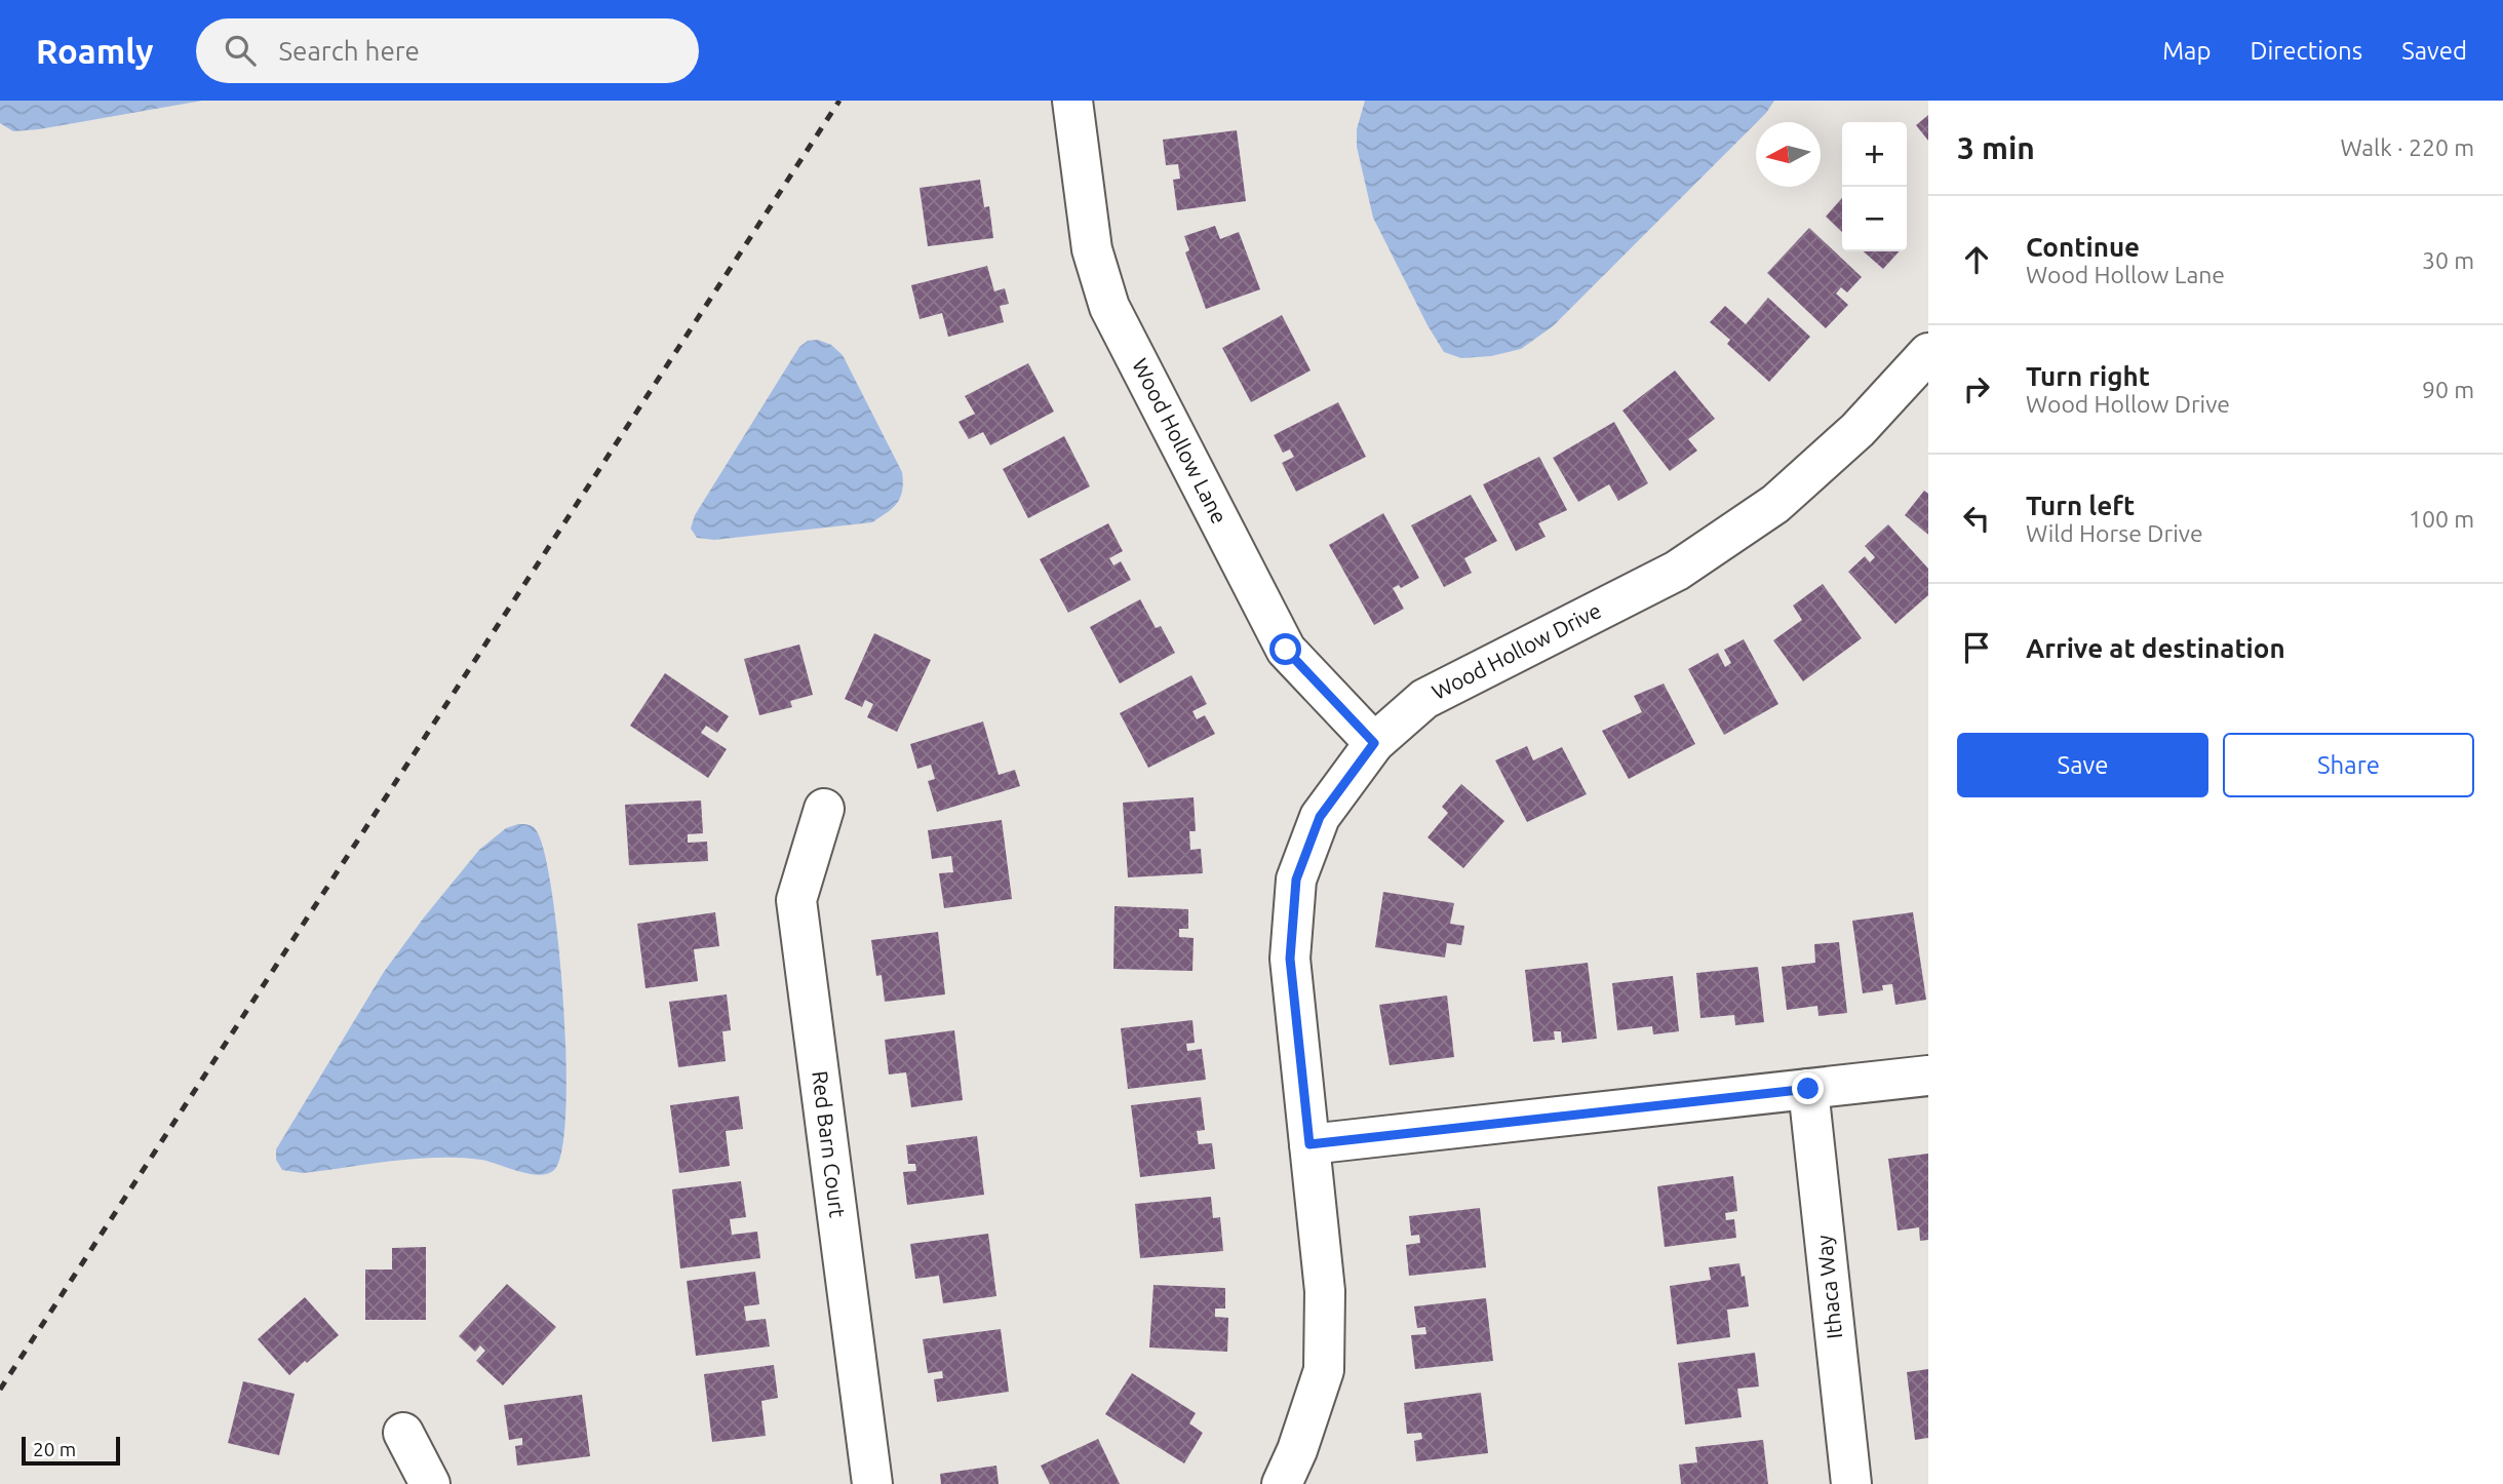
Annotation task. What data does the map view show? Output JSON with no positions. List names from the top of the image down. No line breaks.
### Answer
{"streets":{"street":["Wood Hollow Lane","Wood Hollow Drive","Red Barn Court","Ithaca Way"]},"crossings":[["Wood Hollow Lane","Wood Hollow Drive"]],"scale_bar":"20 m","north":"left","page":{"header":"Roamly","search":"Search here","nav":["Map","Directions","Saved"],"heading":["3 min","Walk · 220 m"],"map_buttons":["+","−"],"list":[["Continue","Wood Hollow Lane","30 m"],["Turn right","Wood Hollow Drive","90 m"],["Turn left","Wild Horse Drive","100 m"],"Arrive at destination"],"buttons":["Save","Share"],"scale":"20 m"}}
